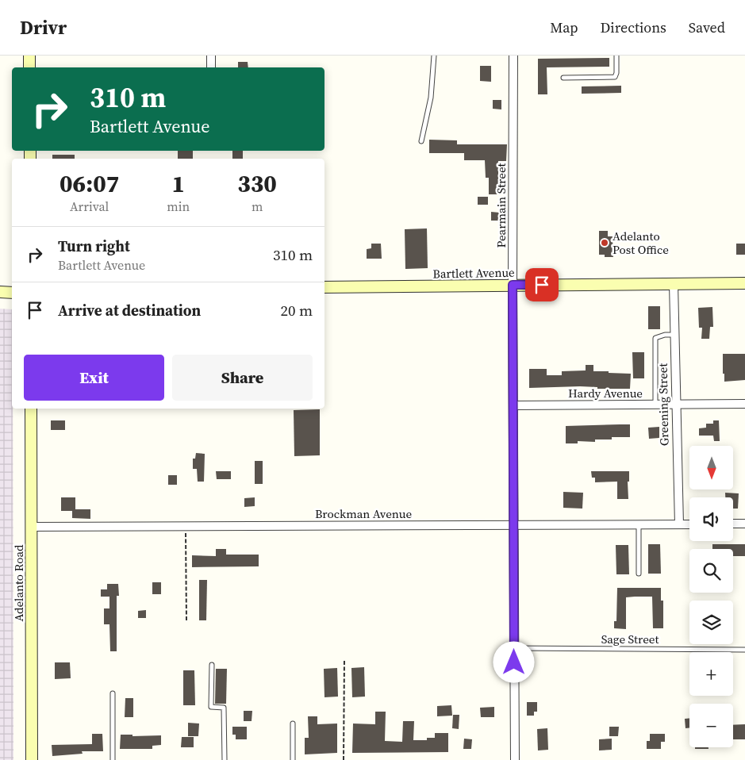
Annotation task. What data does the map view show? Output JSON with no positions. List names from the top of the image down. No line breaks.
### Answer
{"streets":{"street":["Pearmain Street","Bartlett Avenue","Hardy Avenue","Greening Street","Brockman Avenue","Adelanto Road"],"lane":["Sage Street"]},"crossings":[["Pearmain Street","Bartlett Avenue"],["Pearmain Street","Hardy Avenue"],["Pearmain Street","Brockman Avenue"],["Pearmain Street","Sage Street"],["Bartlett Avenue","Greening Street"],["Hardy Avenue","Greening Street"],["Greening Street","Brockman Avenue"],["Brockman Avenue","Adelanto Road"]],"places":["Adelanto Post Office"],"north":"bottom","page":{"header":"Drivr","nav":["Map","Directions","Saved"],"turn":["310 m","Bartlett Avenue"],"eta":["06:07","Arrival","1","min","330","m"],"list":[{"name":"Turn right","note":"Bartlett Avenue","value":"310 m"},{"name":"Arrive at destination","value":"20 m"}],"buttons":["Exit","Share"],"map_buttons":["+","−"]}}
